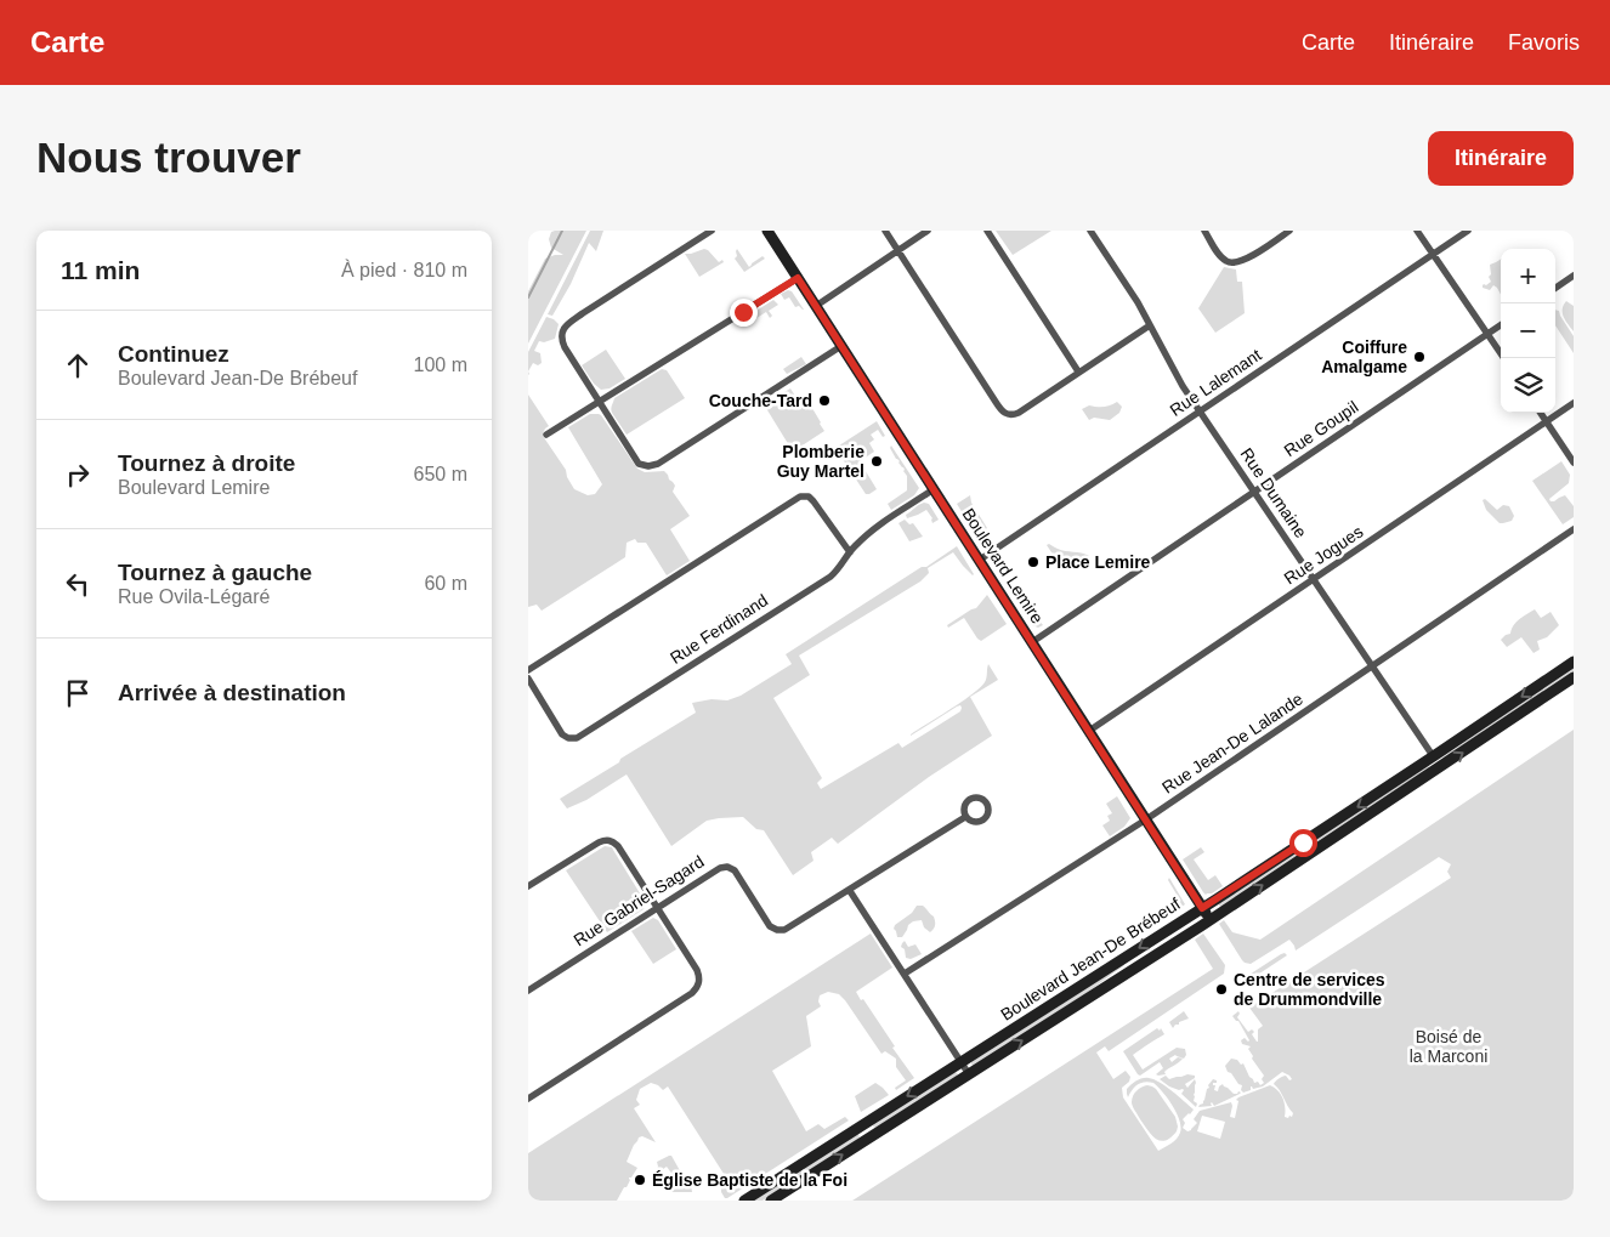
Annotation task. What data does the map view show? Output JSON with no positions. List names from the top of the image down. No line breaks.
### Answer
{"streets":{"main road":["Boulevard Lemire","Boulevard Jean-De Brébeuf"],"street":["Rue Lalemant","Rue Goupil","Rue Dumaine","Rue Jogues","Rue Ferdinand","Rue Jean-De Lalande","Rue Gabriel-Sagard"]},"crossings":[["Rue Lalemant","Rue Dumaine"],["Rue Lalemant","Boulevard Lemire"],["Rue Goupil","Rue Dumaine"],["Rue Goupil","Boulevard Lemire"],["Rue Dumaine","Rue Jogues"],["Rue Dumaine","Rue Jean-De Lalande"],["Rue Dumaine","Boulevard Jean-De Brébeuf"],["Rue Jogues","Boulevard Lemire"],["Boulevard Lemire","Rue Ferdinand"],["Boulevard Lemire","Rue Jean-De Lalande"],["Boulevard Lemire","Boulevard Jean-De Brébeuf"]],"parks":["Boisé de la Marconi"],"places":["Coiffure Amalgame","Couche-Tard","Plomberie Guy Martel","Place Lemire","Centre de services de Drummondville","Église Baptiste de la Foi"],"page":{"header":"Carte","nav":["Carte","Itinéraire","Favoris"],"buttons":"Itinéraire","title":"Nous trouver","heading":["11 min","À pied · 810 m"],"map_buttons":["+","−"],"list":[["Continuez","Boulevard Jean-De Brébeuf","100 m"],["Tournez à droite","Boulevard Lemire","650 m"],["Tournez à gauche","Rue Ovila-Légaré","60 m"],"Arrivée à destination"]}}
